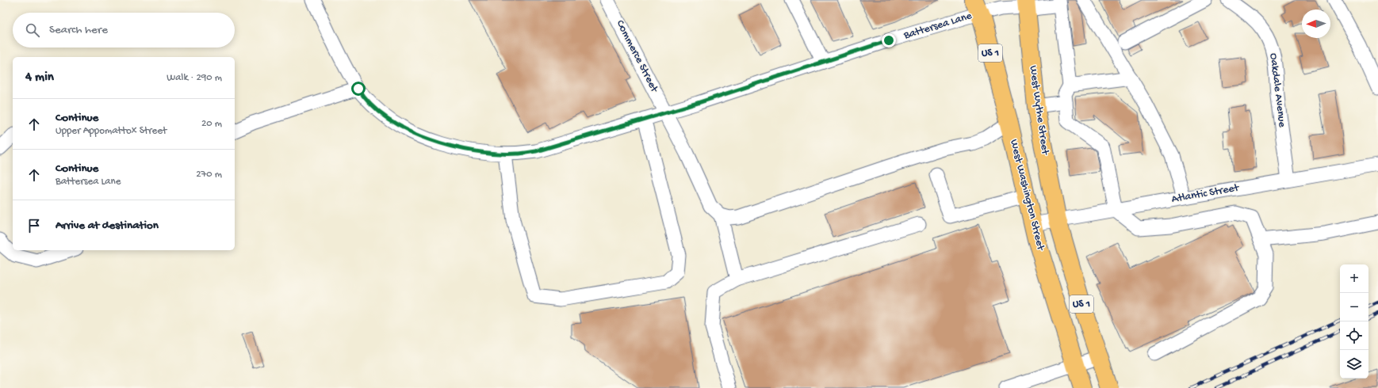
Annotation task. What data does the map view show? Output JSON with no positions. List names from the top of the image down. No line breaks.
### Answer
{"streets":{"main road":["US 1","West Wythe Street","West Washington Street"],"street":["Battersea Lane","Commerce Street","Oakdale Avenue","Atlantic Street"]},"crossings":[["Battersea Lane","Commerce Street"],["Battersea Lane","West Wythe Street"],["Battersea Lane","West Washington Street"],["US 1","West Wythe Street"],["US 1","Atlantic Street"],["Oakdale Avenue","Atlantic Street"],["West Wythe Street","Atlantic Street"],["Atlantic Street","West Washington Street"]],"north":"left","page":{"search":"Search here","heading":["4 min","Walk · 290 m"],"list":[["Continue","Upper Appomattox Street","20 m"],["Continue","Battersea Lane","270 m"],"Arrive at destination"],"map_buttons":["+","−"]}}
